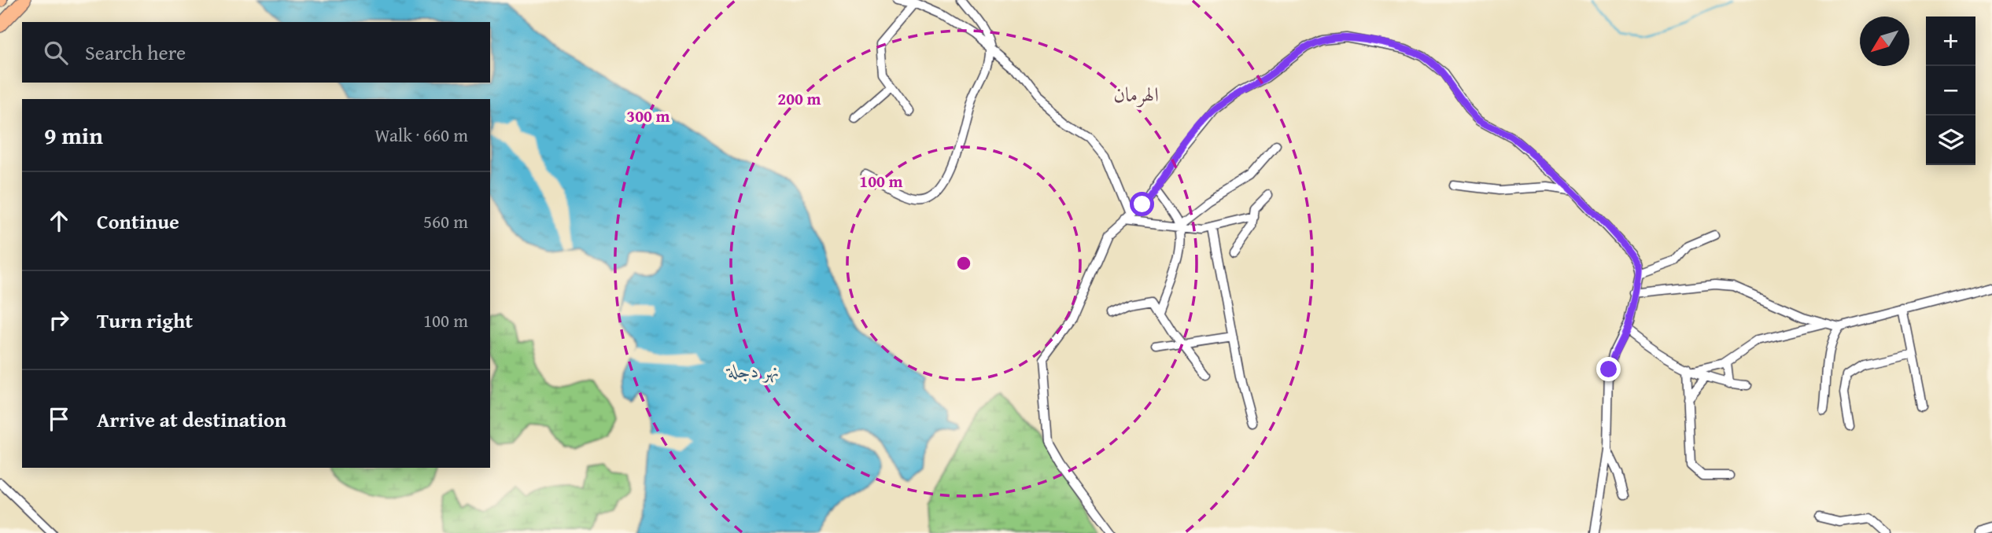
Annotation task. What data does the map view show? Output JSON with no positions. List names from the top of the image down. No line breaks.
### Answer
{"districts":["الهرمان"],"water":["نهر دجلة"],"north":"bottom left","page":{"map_buttons":["+","−"],"search":"Search here","heading":["9 min","Walk · 660 m"],"list":[["Continue","560 m"],["Turn right","100 m"],"Arrive at destination"]},"rings":["200 m","300 m","100 m"]}
